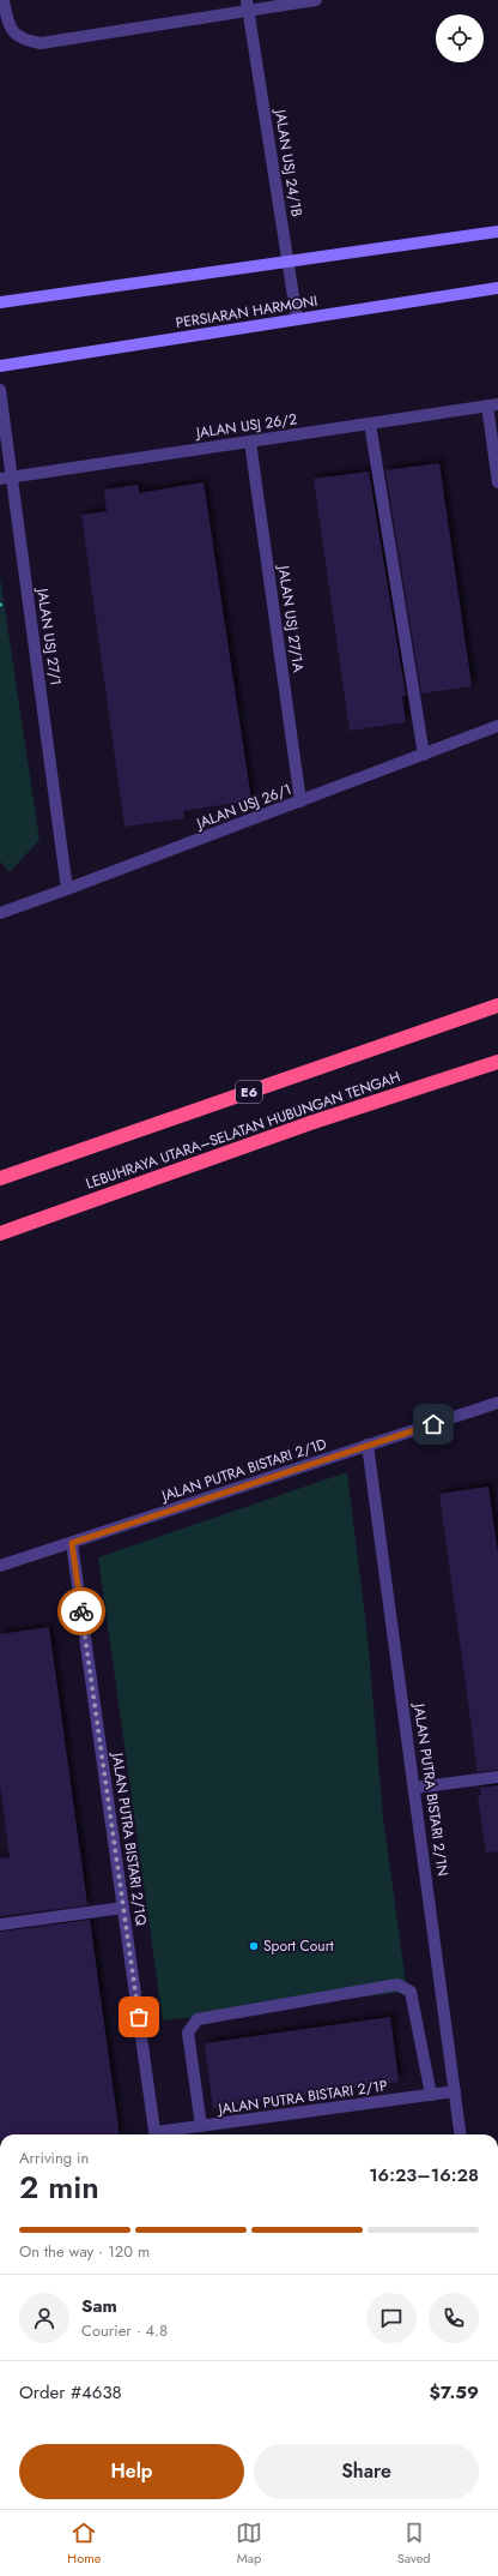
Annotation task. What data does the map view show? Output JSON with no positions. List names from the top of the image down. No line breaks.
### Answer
{"streets":{"highway":["E6","LEBUHRAYA UTARA–SELATAN HUBUNGAN TENGAH"],"main road":["PERSIARAN HARMONI"],"street":["JALAN USJ 24/1B","JALAN USJ 26/2","JALAN USJ 27/1A","JALAN USJ 27/1","JALAN USJ 26/1","JALAN PUTRA BISTARI 2/1D","JALAN PUTRA BISTARI 2/1N","JALAN PUTRA BISTARI 2/1Q","JALAN PUTRA BISTARI 2/1P"]},"crossings":[["JALAN USJ 24/1B","PERSIARAN HARMONI"],["JALAN USJ 26/2","JALAN USJ 27/1A"],["JALAN USJ 26/2","JALAN USJ 27/1"],["JALAN USJ 27/1A","JALAN USJ 26/1"],["JALAN USJ 27/1","JALAN USJ 26/1"],["JALAN PUTRA BISTARI 2/1D","JALAN PUTRA BISTARI 2/1N"],["JALAN PUTRA BISTARI 2/1D","JALAN PUTRA BISTARI 2/1Q"],["JALAN PUTRA BISTARI 2/1N","JALAN PUTRA BISTARI 2/1P"]],"places":["Sport Court"],"page":{"heading":["2 min","Arriving in","16:23–16:28"],"panel":["Sam","Courier · 4.8","Order #4638","$7.59"],"bar":"On the way · 120 m","buttons":["Help","Share"],"tabs":["Home","Map","Saved"]}}
